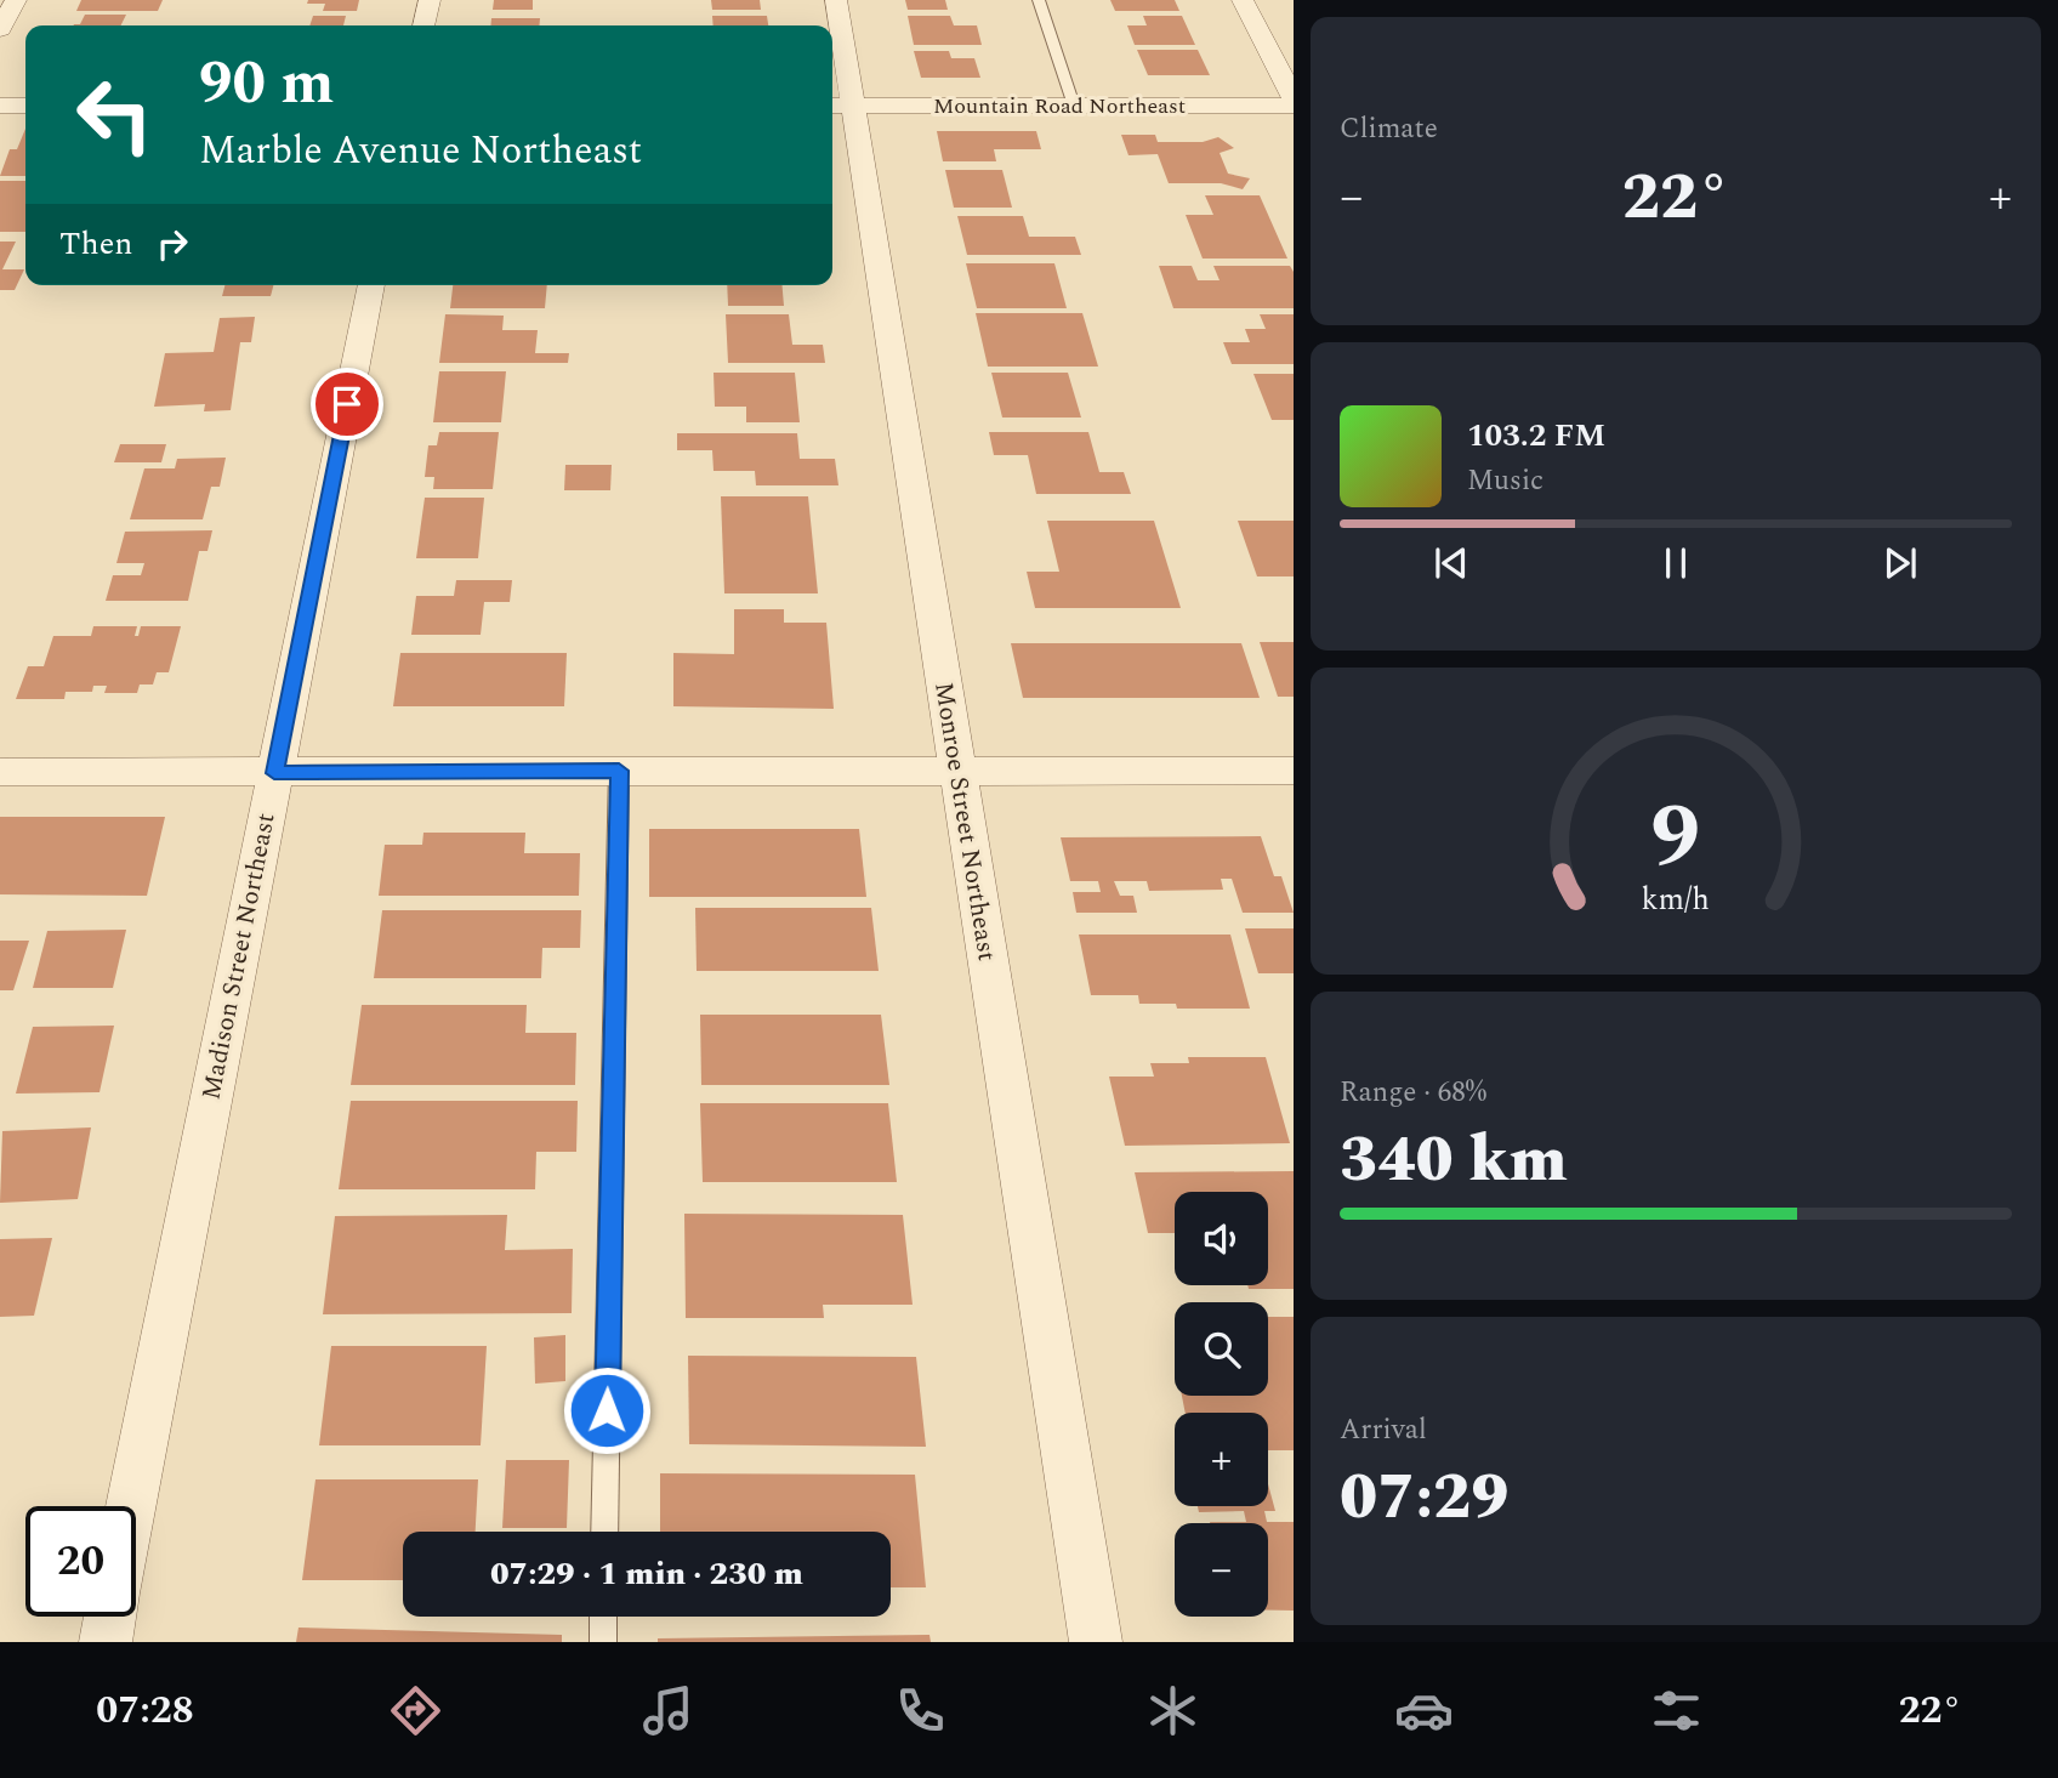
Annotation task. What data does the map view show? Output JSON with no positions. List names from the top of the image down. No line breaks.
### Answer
{"streets":{"street":["Mountain Road Northeast","Monroe Street Northeast","Madison Street Northeast"]},"crossings":[["Mountain Road Northeast","Monroe Street Northeast"]],"page":{"tile":["Climate",["Range · 68%","340 km"],["Arrival","07:29"]],"turn":["90 m","Marble Avenue Northeast"],"heat":["−","22°","+"],"then":"Then","song":["103.2 FM","Music"],"map_buttons":["+","−"],"limit":"20","trip":"07:29 · 1 min · 230 m","tabs":["07:28","22°"],"gauge":["9","km/h"]}}
